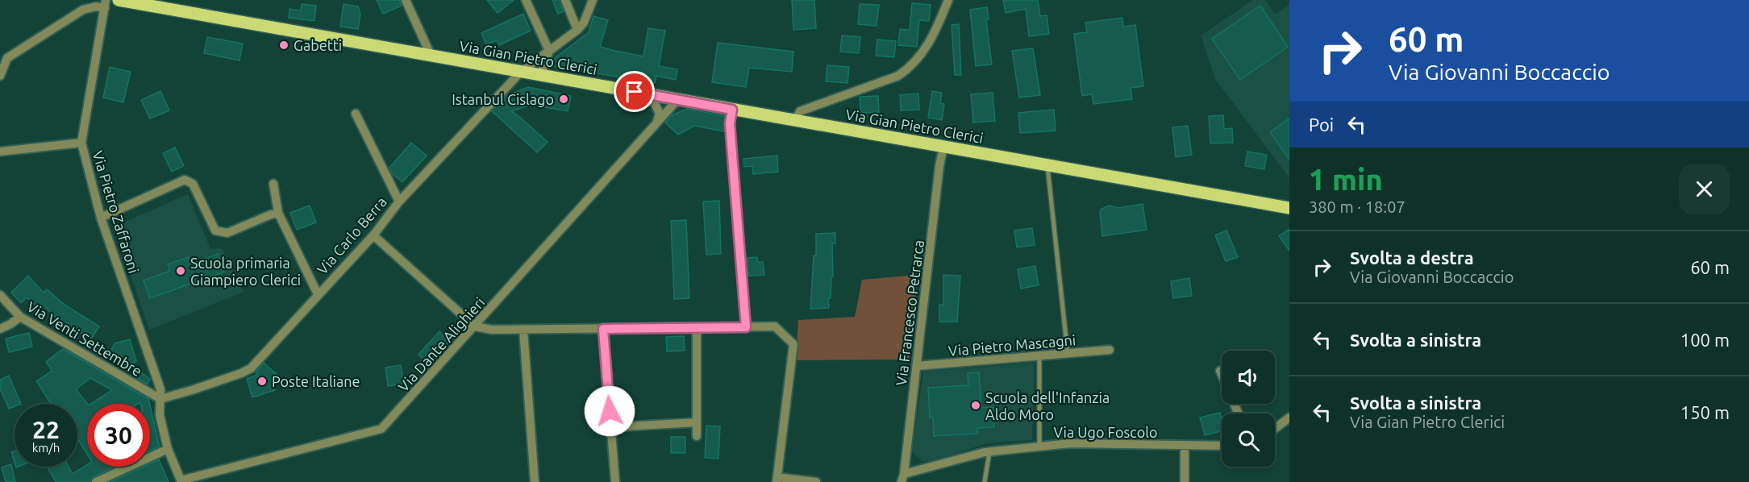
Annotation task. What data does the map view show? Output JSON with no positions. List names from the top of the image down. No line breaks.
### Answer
{"streets":{"main road":["Via Gian Pietro Clerici"],"street":["Via Pietro Zaffaroni","Via Carlo Berra","Via Francesco Petrarca","Via Venti Settembre","Via Dante Alighieri","Via Pietro Mascagni","Via Ugo Foscolo"]},"crossings":[["Via Gian Pietro Clerici","Via Carlo Berra"],["Via Gian Pietro Clerici","Via Francesco Petrarca"],["Via Gian Pietro Clerici","Via Dante Alighieri"],["Via Pietro Zaffaroni","Via Carlo Berra"],["Via Pietro Zaffaroni","Via Venti Settembre"],["Via Pietro Zaffaroni","Via Dante Alighieri"],["Via Carlo Berra","Via Venti Settembre"],["Via Francesco Petrarca","Via Pietro Mascagni"],["Via Francesco Petrarca","Via Ugo Foscolo"],["Via Pietro Mascagni","Via Ugo Foscolo"]],"places":["Gabetti","Istanbul Cislago","Scuola primaria Giampiero Clerici","Poste Italiane","Scuola dell'Infanzia Aldo Moro"],"page":{"turn":["60 m","Via Giovanni Boccaccio"],"then":"Poi","heading":["1 min","380 m · 18:07"],"list":[{"name":"Svolta a destra","note":"Via Giovanni Boccaccio","value":"60 m"},{"name":"Svolta a sinistra","value":"100 m"},{"name":"Svolta a sinistra","note":"Via Gian Pietro Clerici","value":"150 m"}],"speed":"22 km/h","limit":"30"}}
